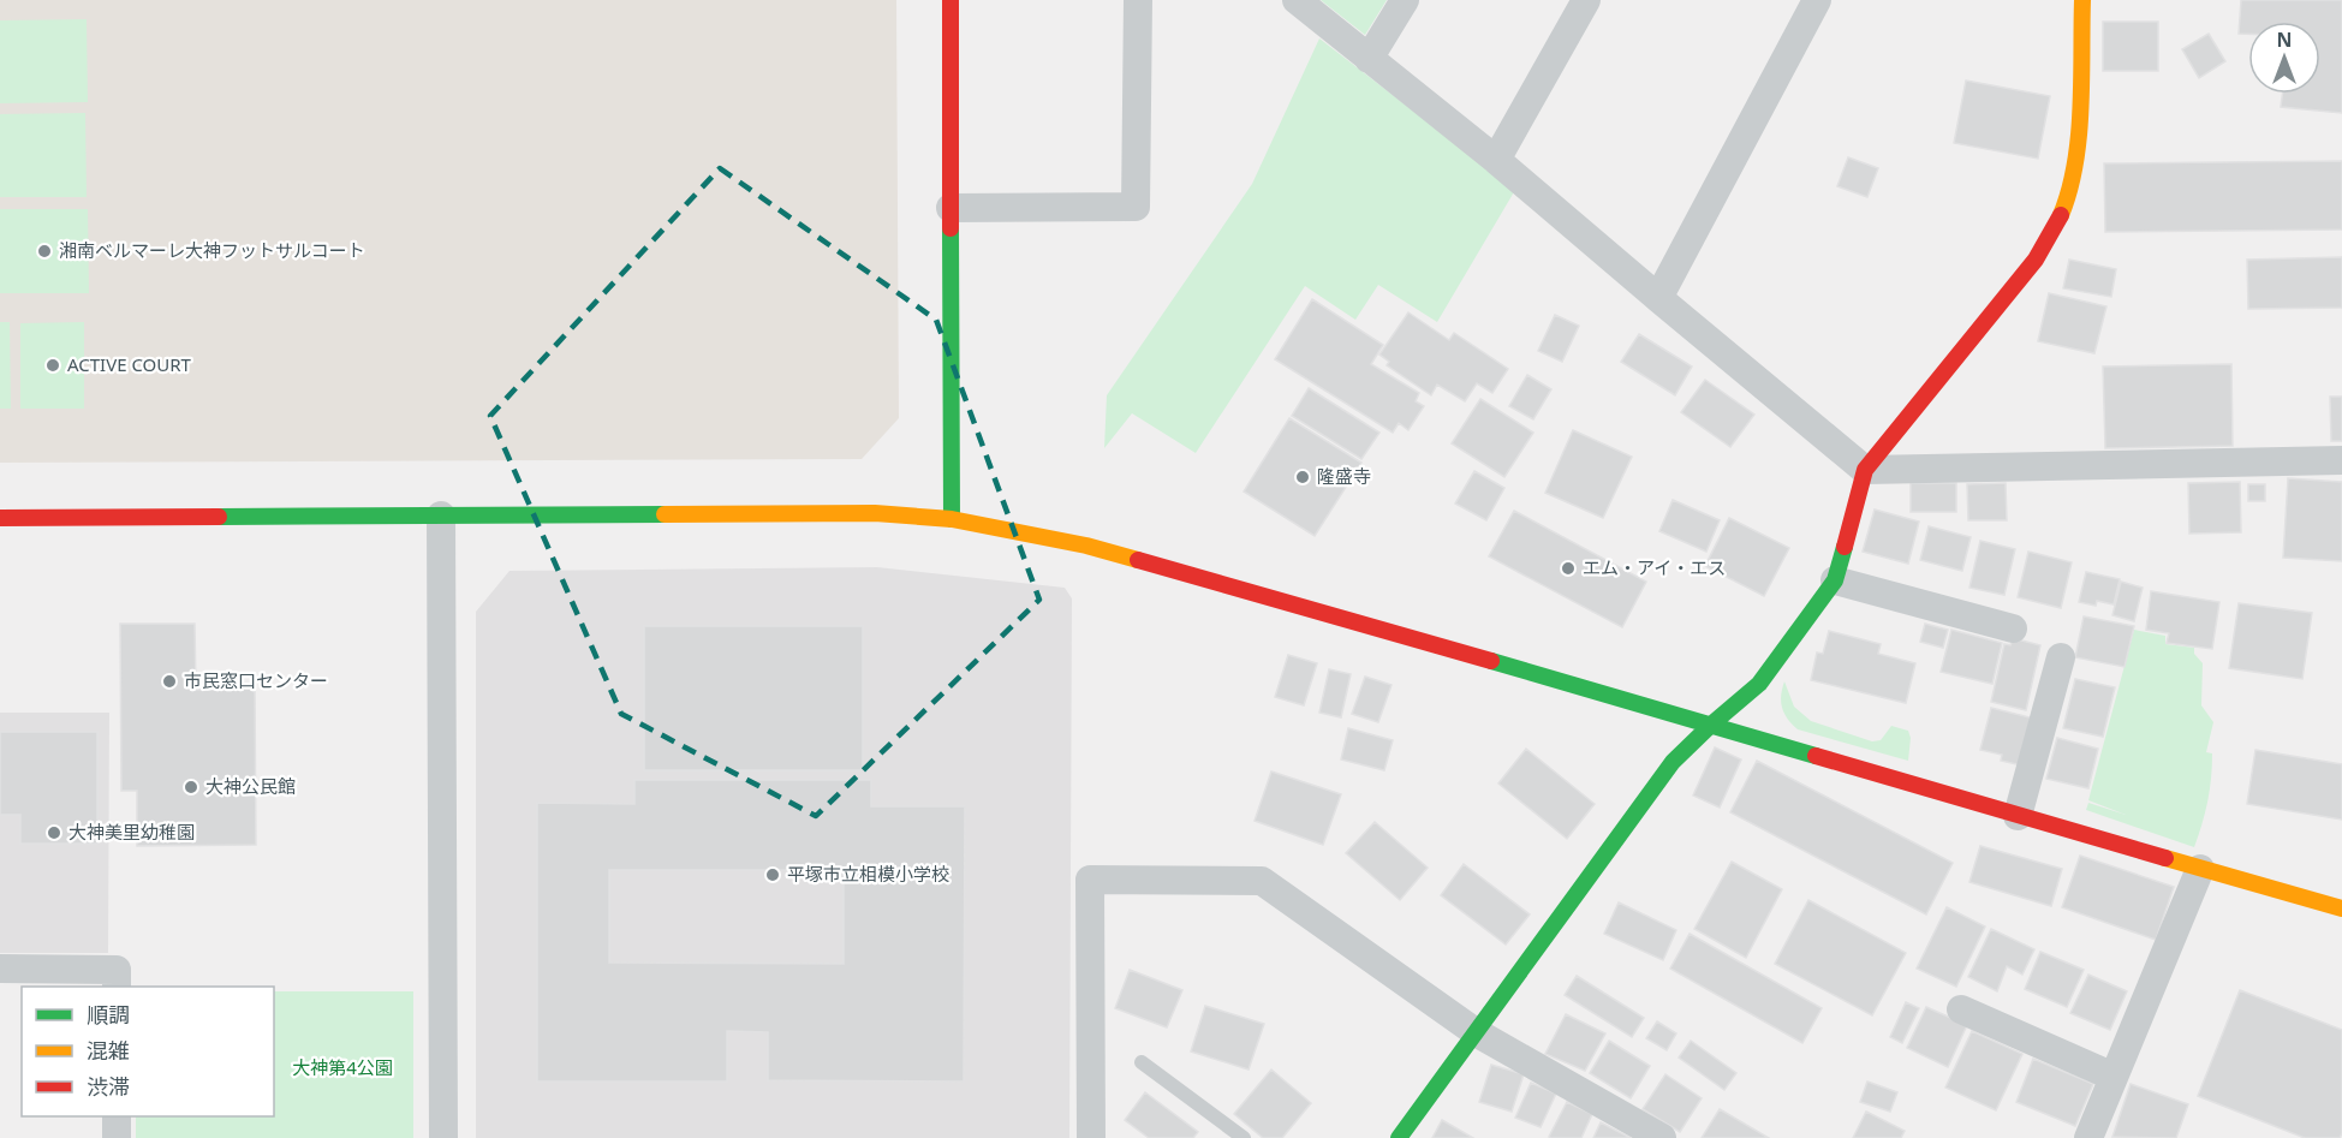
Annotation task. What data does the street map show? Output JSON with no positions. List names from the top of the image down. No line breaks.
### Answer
{"parks":["大神第4公園"],"places":["湘南ベルマーレ大神フットサルコート","ACTIVE COURT","隆盛寺","エム・アイ・エス","市民窓口センター","大神公民館","大神美里幼稚園","平塚市立相模小学校"],"legend":["順調","混雑","渋滞"],"north":"top"}
